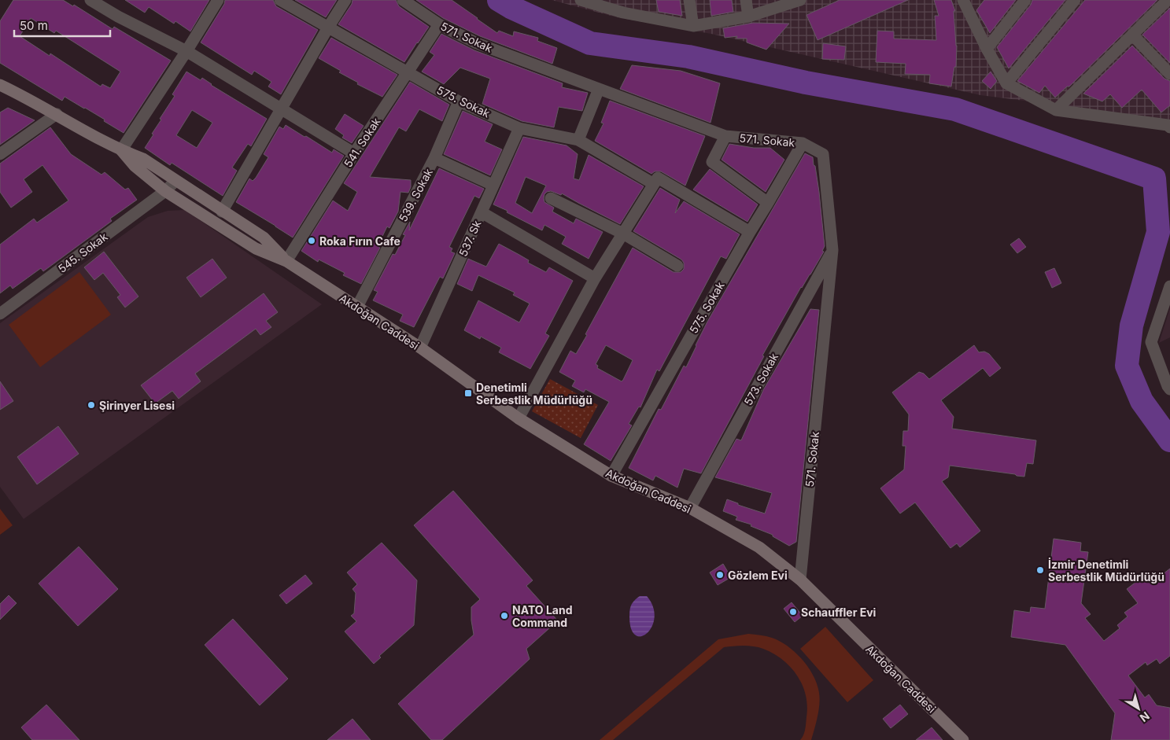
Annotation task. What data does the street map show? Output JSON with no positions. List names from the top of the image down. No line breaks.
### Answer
{"streets":{"main road":["Akdoğan Caddesi"],"street":["571. Sokak","575. Sokak","541. Sokak","539. Sokak","537. Sk","545. Sokak","573. Sokak"]},"crossings":[["571. Sokak","541. Sokak"],["571. Sokak","Akdoğan Caddesi"],["571. Sokak","573. Sokak"],["575. Sokak","541. Sokak"],["575. Sokak","539. Sokak"],["575. Sokak","537. Sk"],["575. Sokak","Akdoğan Caddesi"],["541. Sokak","Akdoğan Caddesi"],["539. Sokak","Akdoğan Caddesi"],["537. Sk","Akdoğan Caddesi"],["545. Sokak","Akdoğan Caddesi"],["Akdoğan Caddesi","573. Sokak"]],"places":{"other":["Roka Fırın Cafe","Şirinyer Lisesi","İzmir Denetimli Serbestlik Müdürlüğü","Gözlem Evi","Schauffler Evi","NATO Land Command"],"transit":["Denetimli Serbestlik Müdürlüğü"]},"scale_bar":"50 m","north":"bottom right"}
